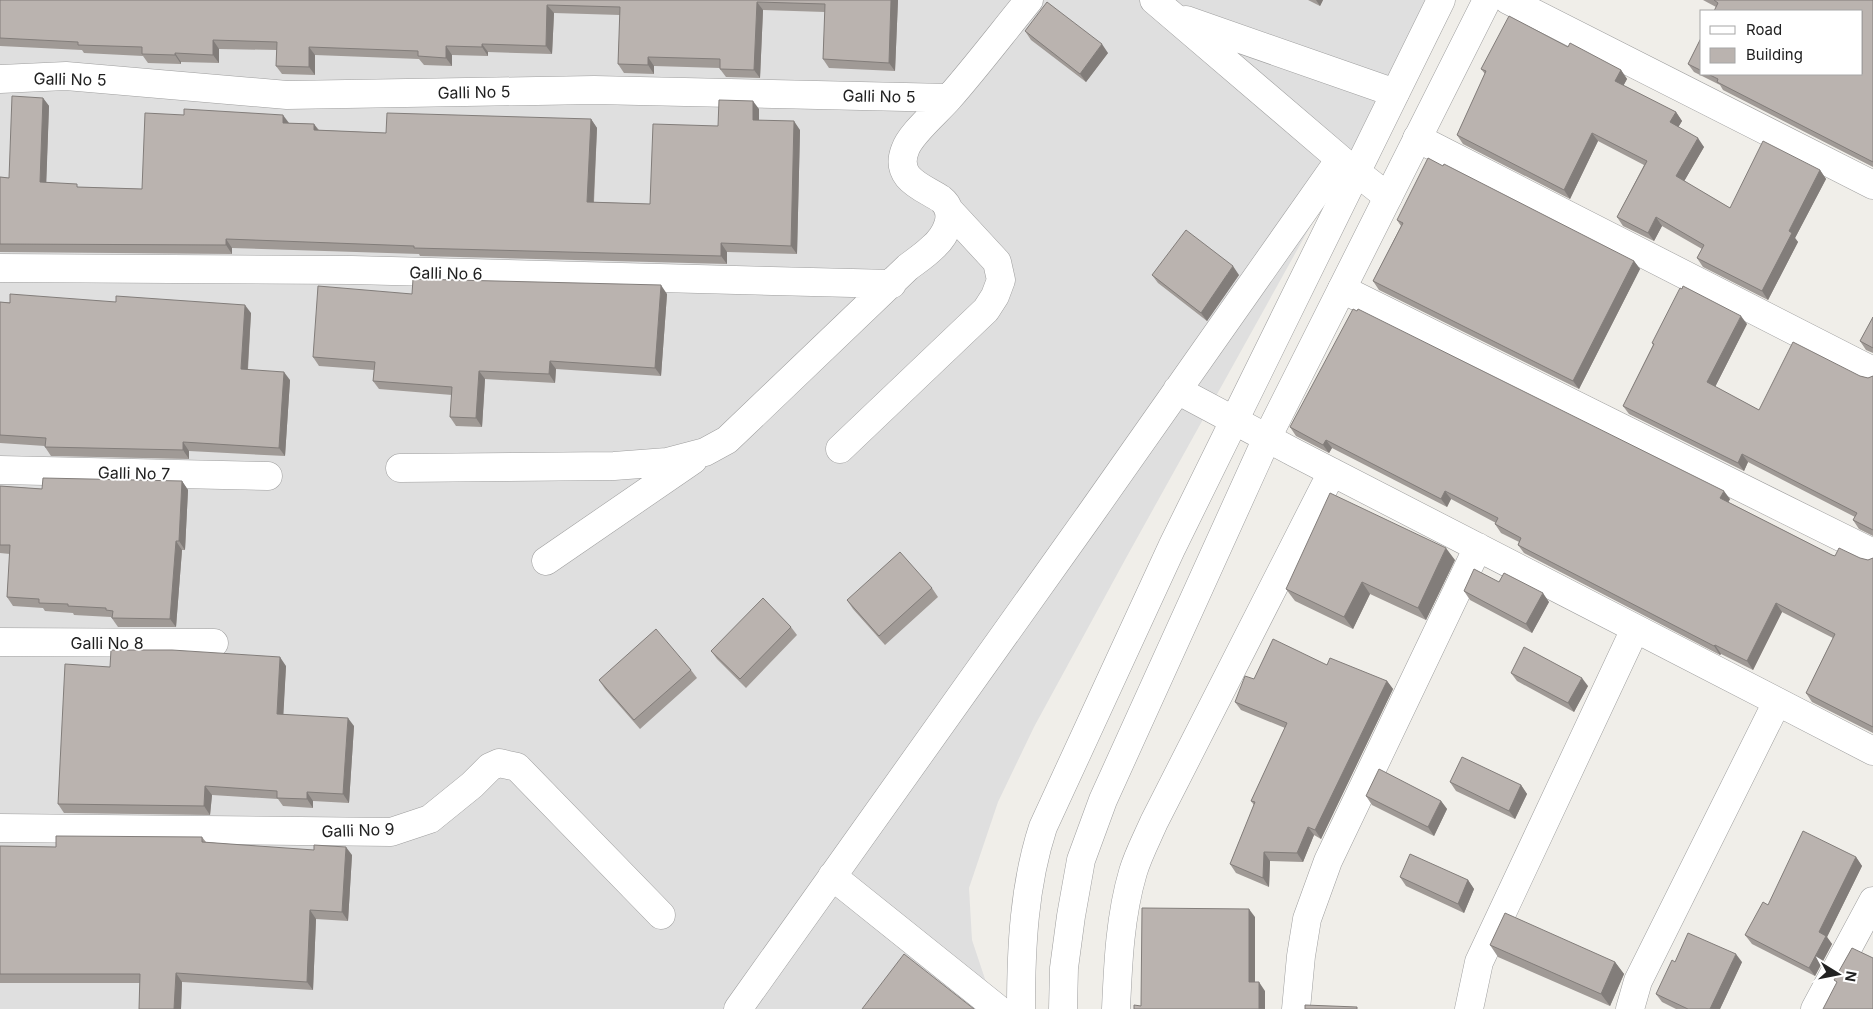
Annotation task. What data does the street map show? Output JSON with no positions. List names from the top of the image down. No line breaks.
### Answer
{"streets":{"street":["Galli No 5","Galli No 6","Galli No 7","Galli No 8","Galli No 9"]},"legend":["Road","Building"],"north":"right"}
